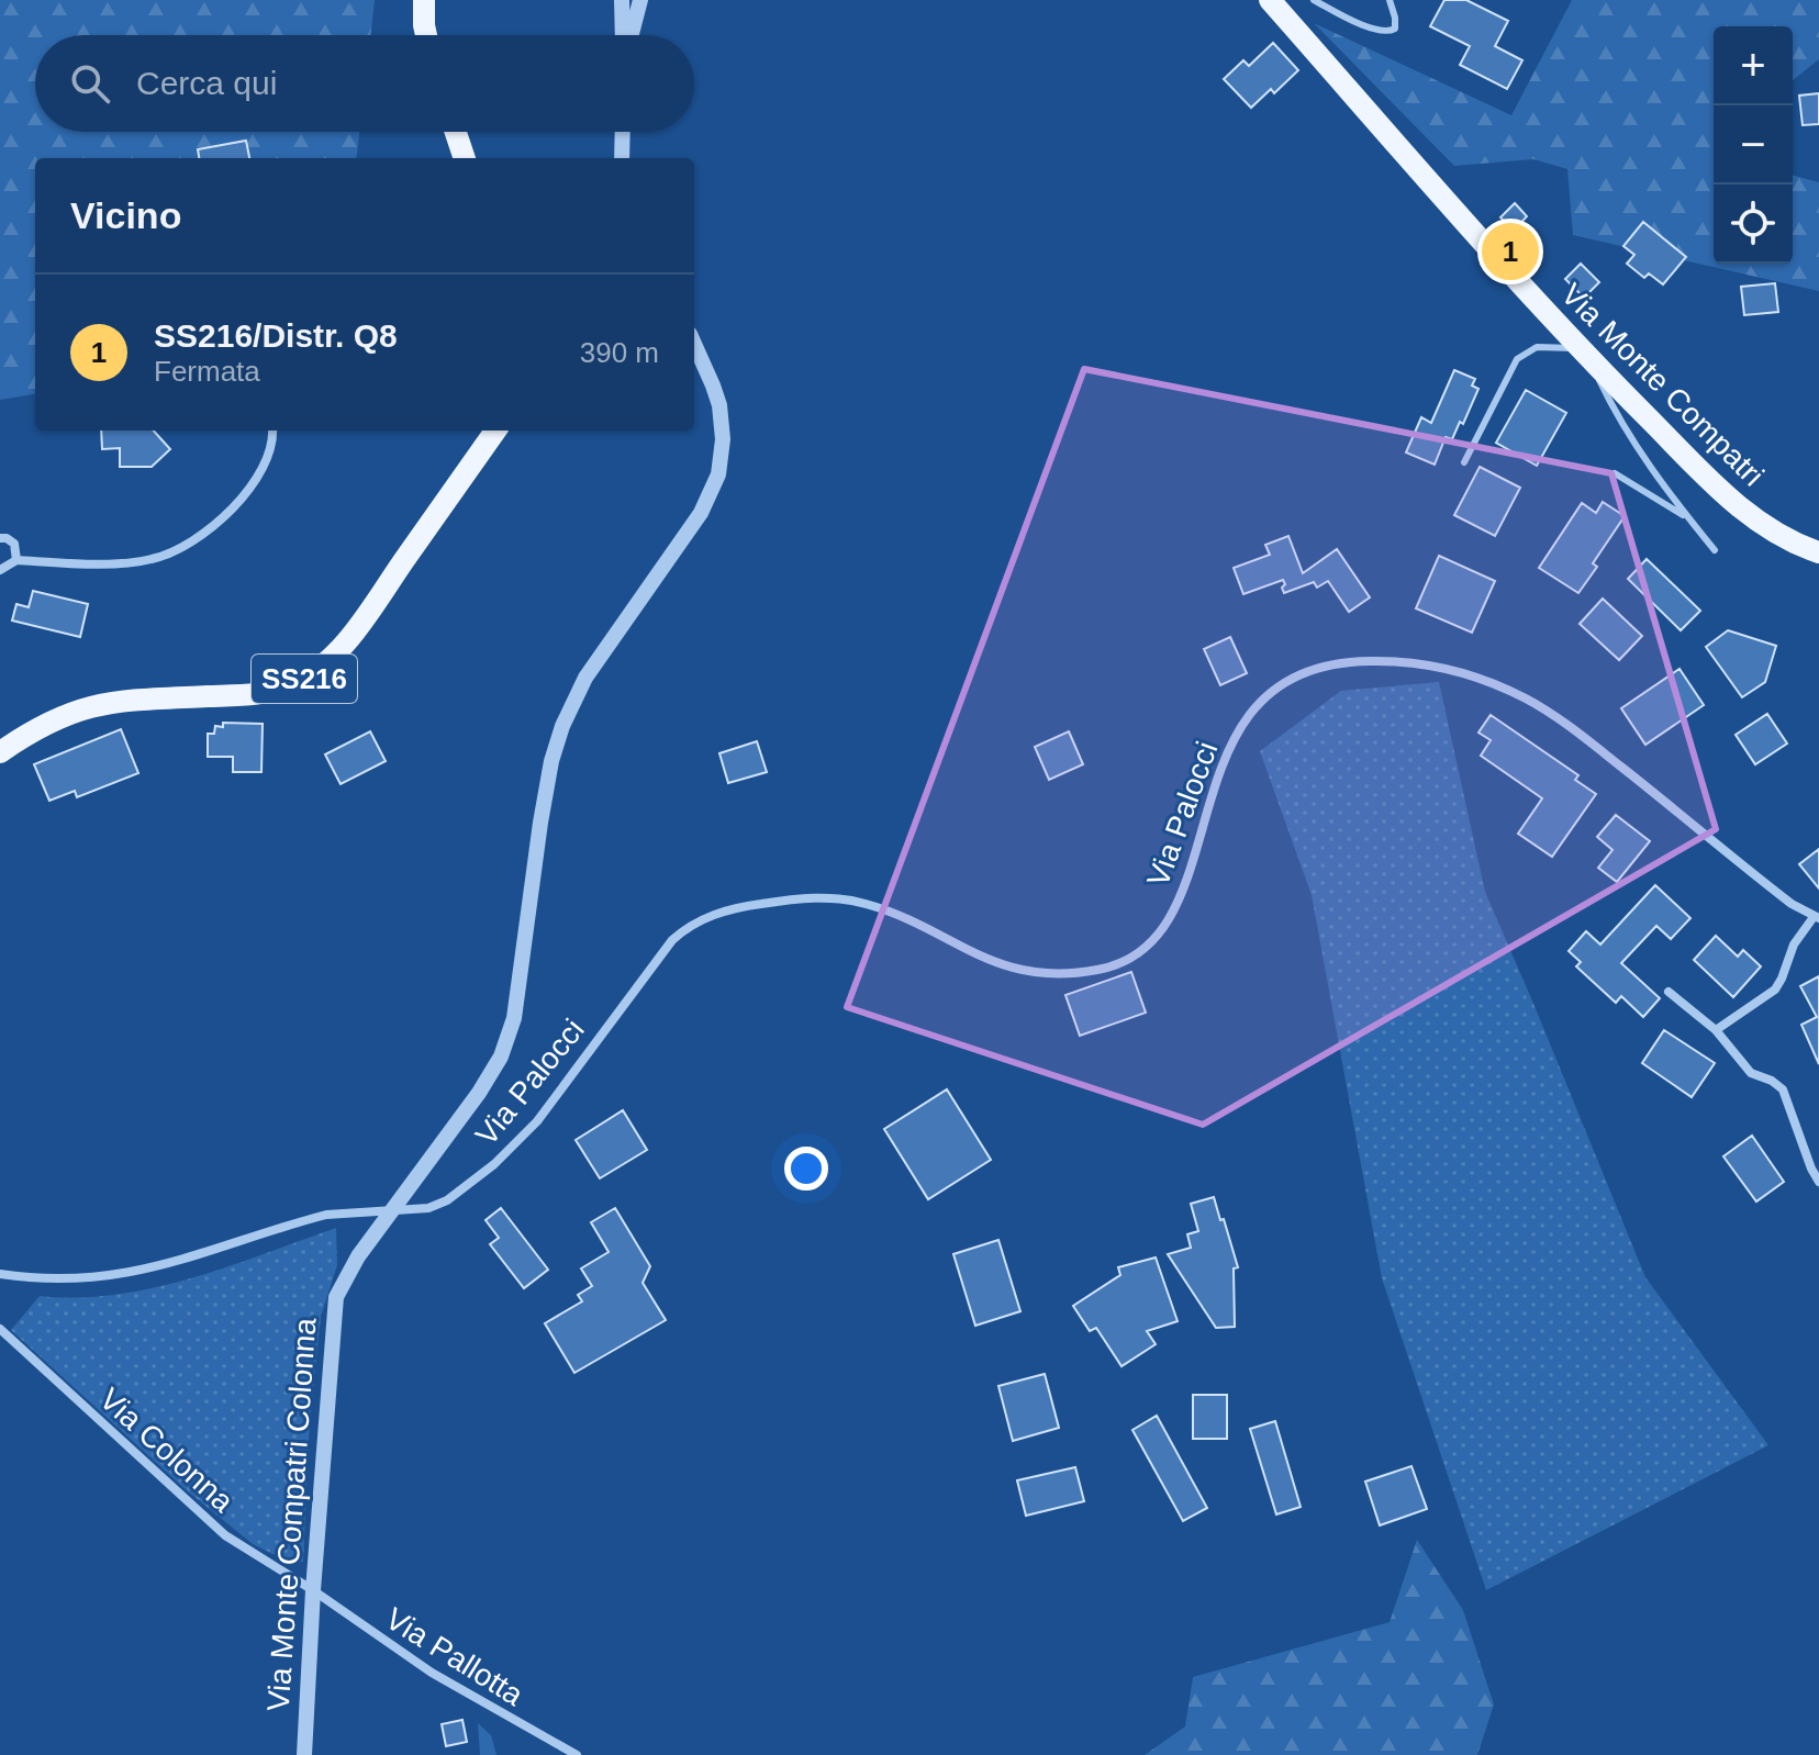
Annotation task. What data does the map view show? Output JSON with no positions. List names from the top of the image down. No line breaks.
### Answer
{"streets":{"main road":["Via Monte Compatri","SS216"],"street":["Via Palocci","Via Colonna","Via Monte Compatri Colonna","Via Pallotta"]},"crossings":[["Via Palocci","Via Monte Compatri Colonna"],["Via Colonna","Via Monte Compatri Colonna"],["Via Colonna","Via Pallotta"],["Via Monte Compatri Colonna","Via Pallotta"]],"page":{"map_buttons":["+","−"],"search":"Cerca qui","heading":"Vicino","pins":"1","list":[{"mark":"1","name":"SS216/Distr. Q8","note":"Fermata","value":"390 m"}]}}
